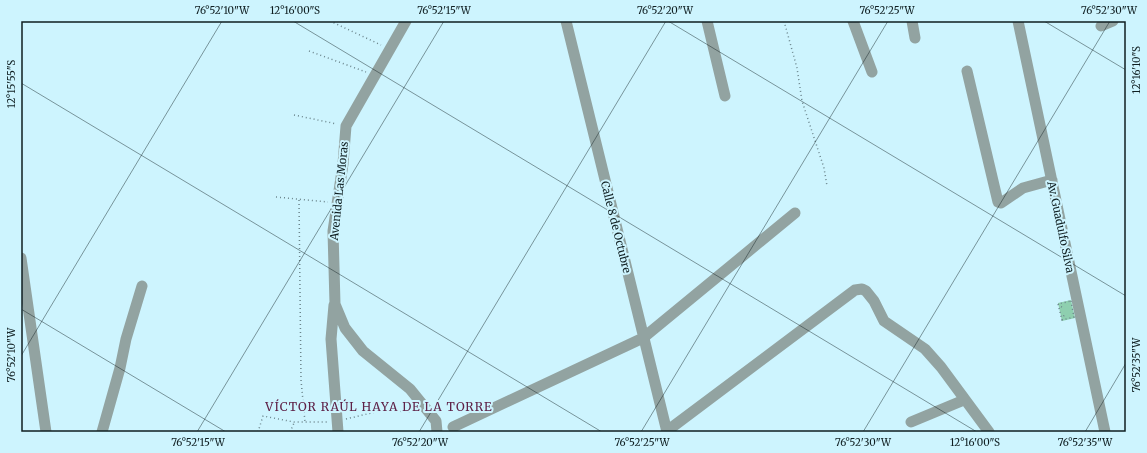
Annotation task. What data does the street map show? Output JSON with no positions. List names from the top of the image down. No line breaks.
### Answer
{"streets":{"street":["Avenida Las Moras","Calle 8 de Octubre","Av. Guadulfo Silva"]},"districts":["VÍCTOR RAÚL HAYA DE LA TORRE"],"coordinates":["76°52'10\"W","12°16'00\"S","76°52'15\"W","76°52'20\"W","76°52'25\"W","76°52'30\"W","12°16'10\"S","12°15'55\"S","76°52'35\"W"]}
